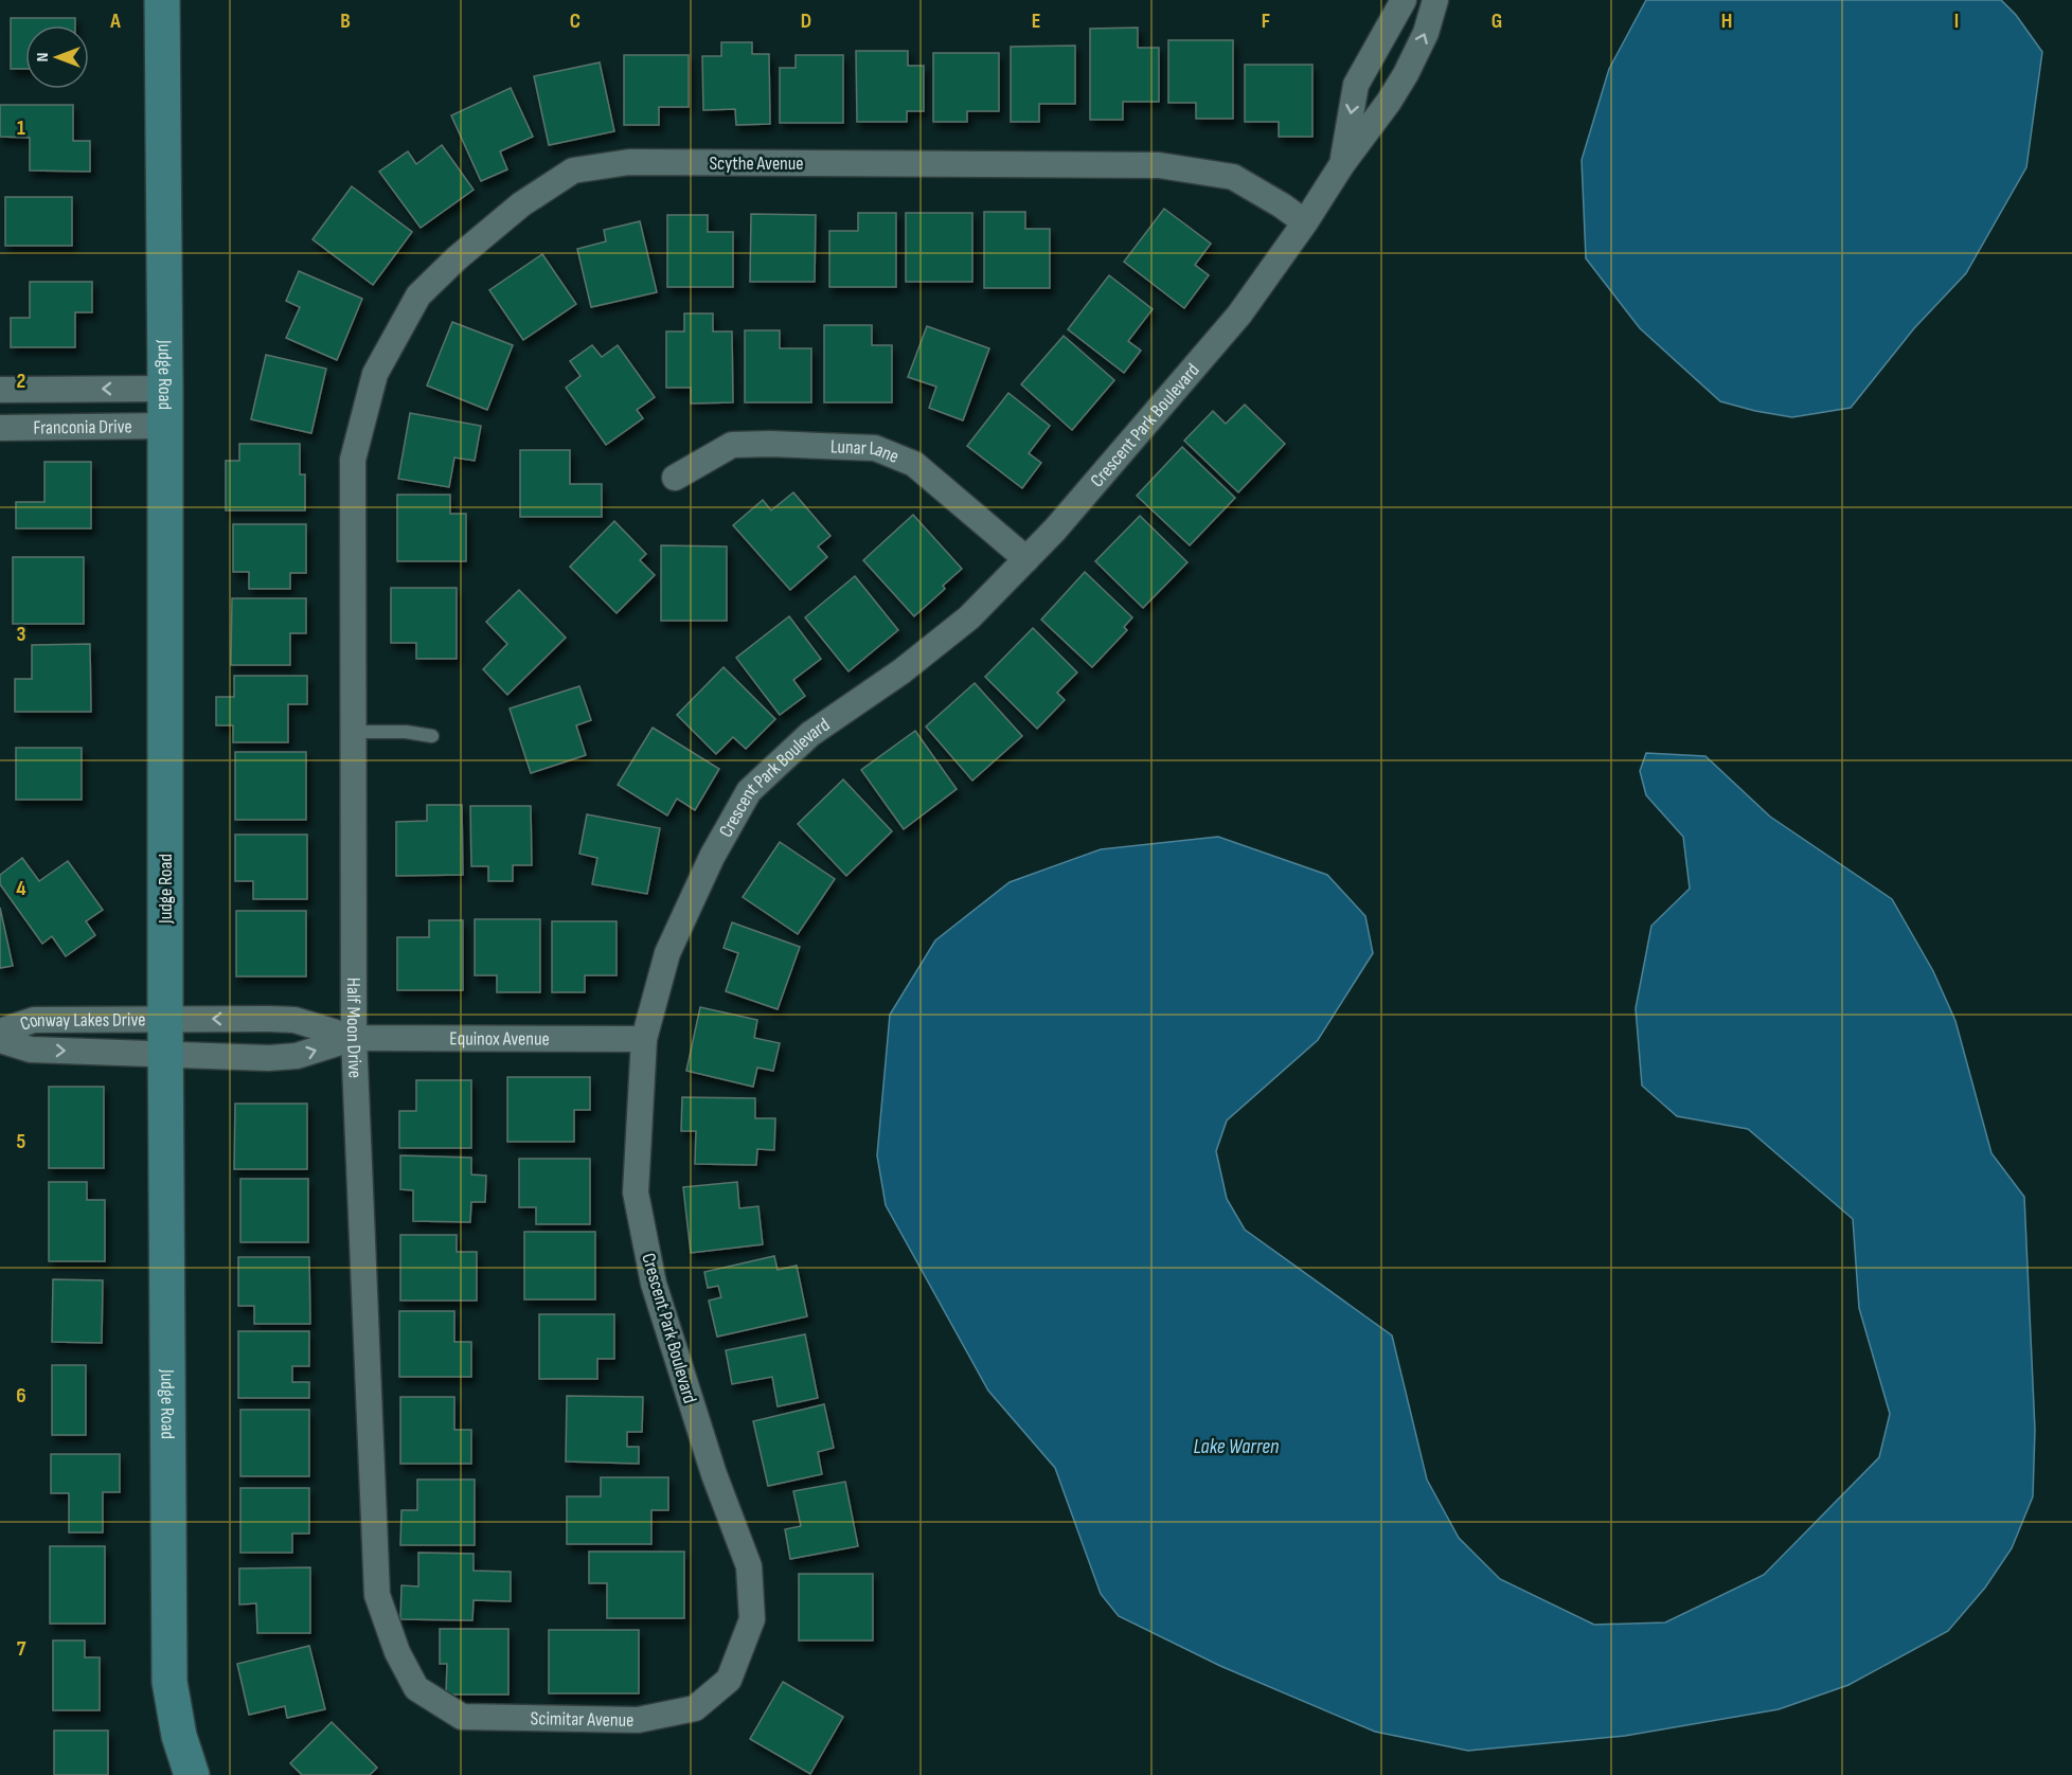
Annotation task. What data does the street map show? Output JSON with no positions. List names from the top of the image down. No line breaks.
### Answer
{"streets":{"street":["Scythe Avenue","Judge Road","Crescent Park Boulevard","Franconia Drive","Lunar Lane","Conway Lakes Drive","Half Moon Drive","Equinox Avenue","Scimitar Avenue"]},"crossings":[["Scythe Avenue","Crescent Park Boulevard"],["Scythe Avenue","Half Moon Drive"],["Judge Road","Franconia Drive"],["Judge Road","Conway Lakes Drive"],["Judge Road","Equinox Avenue"],["Crescent Park Boulevard","Lunar Lane"],["Crescent Park Boulevard","Equinox Avenue"],["Crescent Park Boulevard","Scimitar Avenue"],["Conway Lakes Drive","Equinox Avenue"],["Half Moon Drive","Equinox Avenue"],["Half Moon Drive","Scimitar Avenue"]],"water":["Lake Warren"],"north":"left","grid":{"columns":["A","B","C","D","E","F","G","H","I"],"rows":["1","2","3","4","5","6","7"]}}
